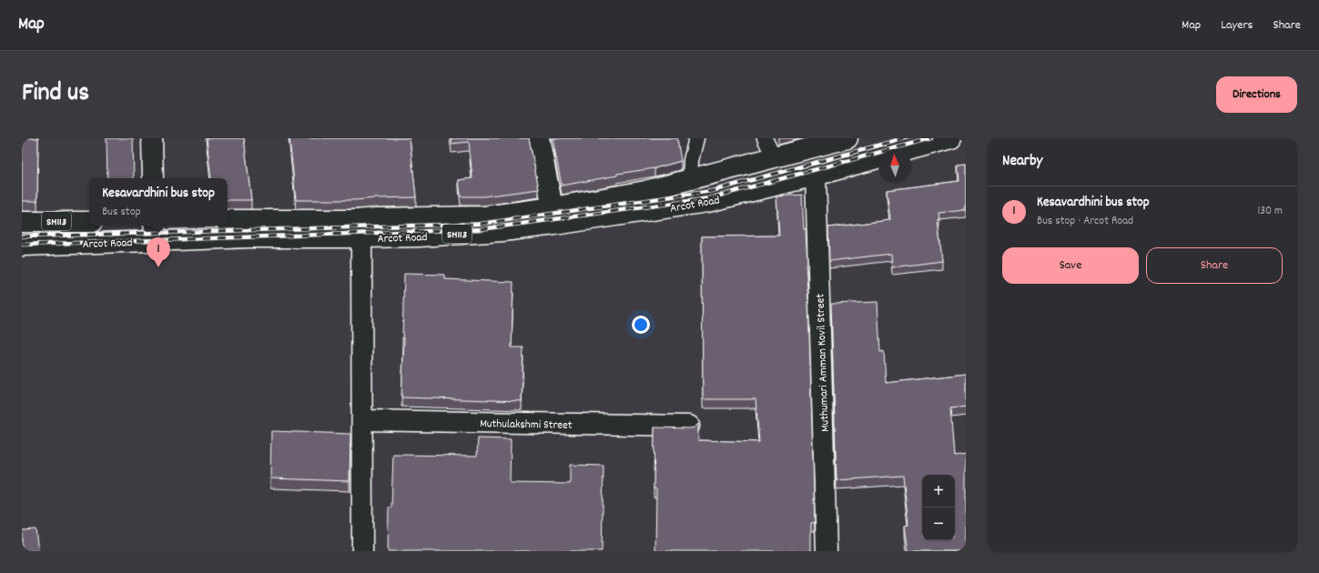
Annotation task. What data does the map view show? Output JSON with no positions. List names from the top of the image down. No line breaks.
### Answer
{"streets":{"main road":["Arcot Road","SH113","Muthumari Amman Kovil Street","Muthulakshmi Street"]},"crossings":[["Arcot Road","Muthumari Amman Kovil Street"]],"north":"top","page":{"header":"Map","nav":["Map","Layers","Share"],"title":"Find us","buttons":["Directions",["Save","Share"]],"heading":"Nearby","popup":["Kesavardhini bus stop","Bus stop"],"list":[{"mark":"1","name":"Kesavardhini bus stop","note":"Bus stop · Arcot Road","value":"130 m"}],"pins":"1","map_buttons":["+","−"]}}
